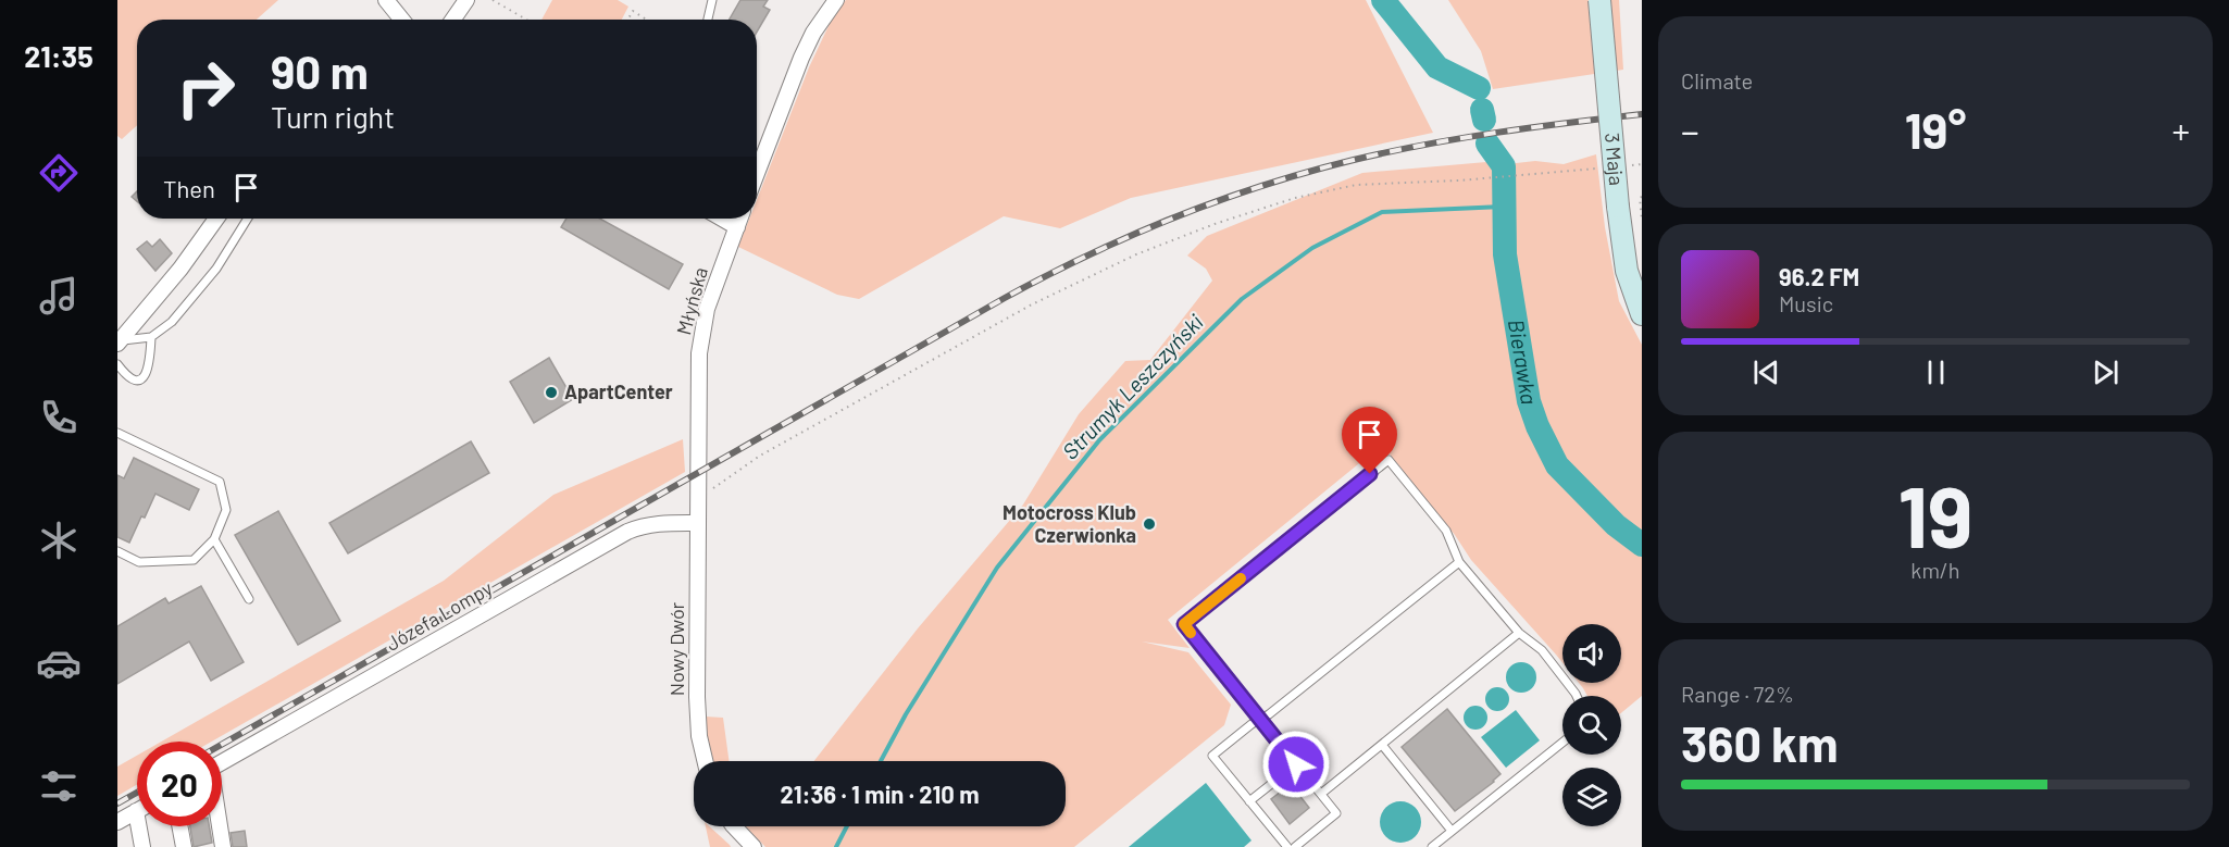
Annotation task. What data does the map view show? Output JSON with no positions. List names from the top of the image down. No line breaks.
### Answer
{"streets":{"main road":["3 Maja"],"street":["Młyńska","Józefa Lompy","Nowy Dwór"]},"crossings":[["Młyńska","Józefa Lompy"],["Młyńska","Nowy Dwór"],["Józefa Lompy","Nowy Dwór"]],"water":["Bierawka","Strumyk Leszczyński"],"places":["ApartCenter","Motocross Klub Czerwionka"],"page":{"tabs":"21:35","tile":["Climate",["19","km/h"],["Range · 72%","360 km"]],"turn":["90 m","Turn right"],"heat":["−","19°","+"],"then":"Then","song":["96.2 FM","Music"],"limit":"20","trip":"21:36 · 1 min · 210 m"}}
